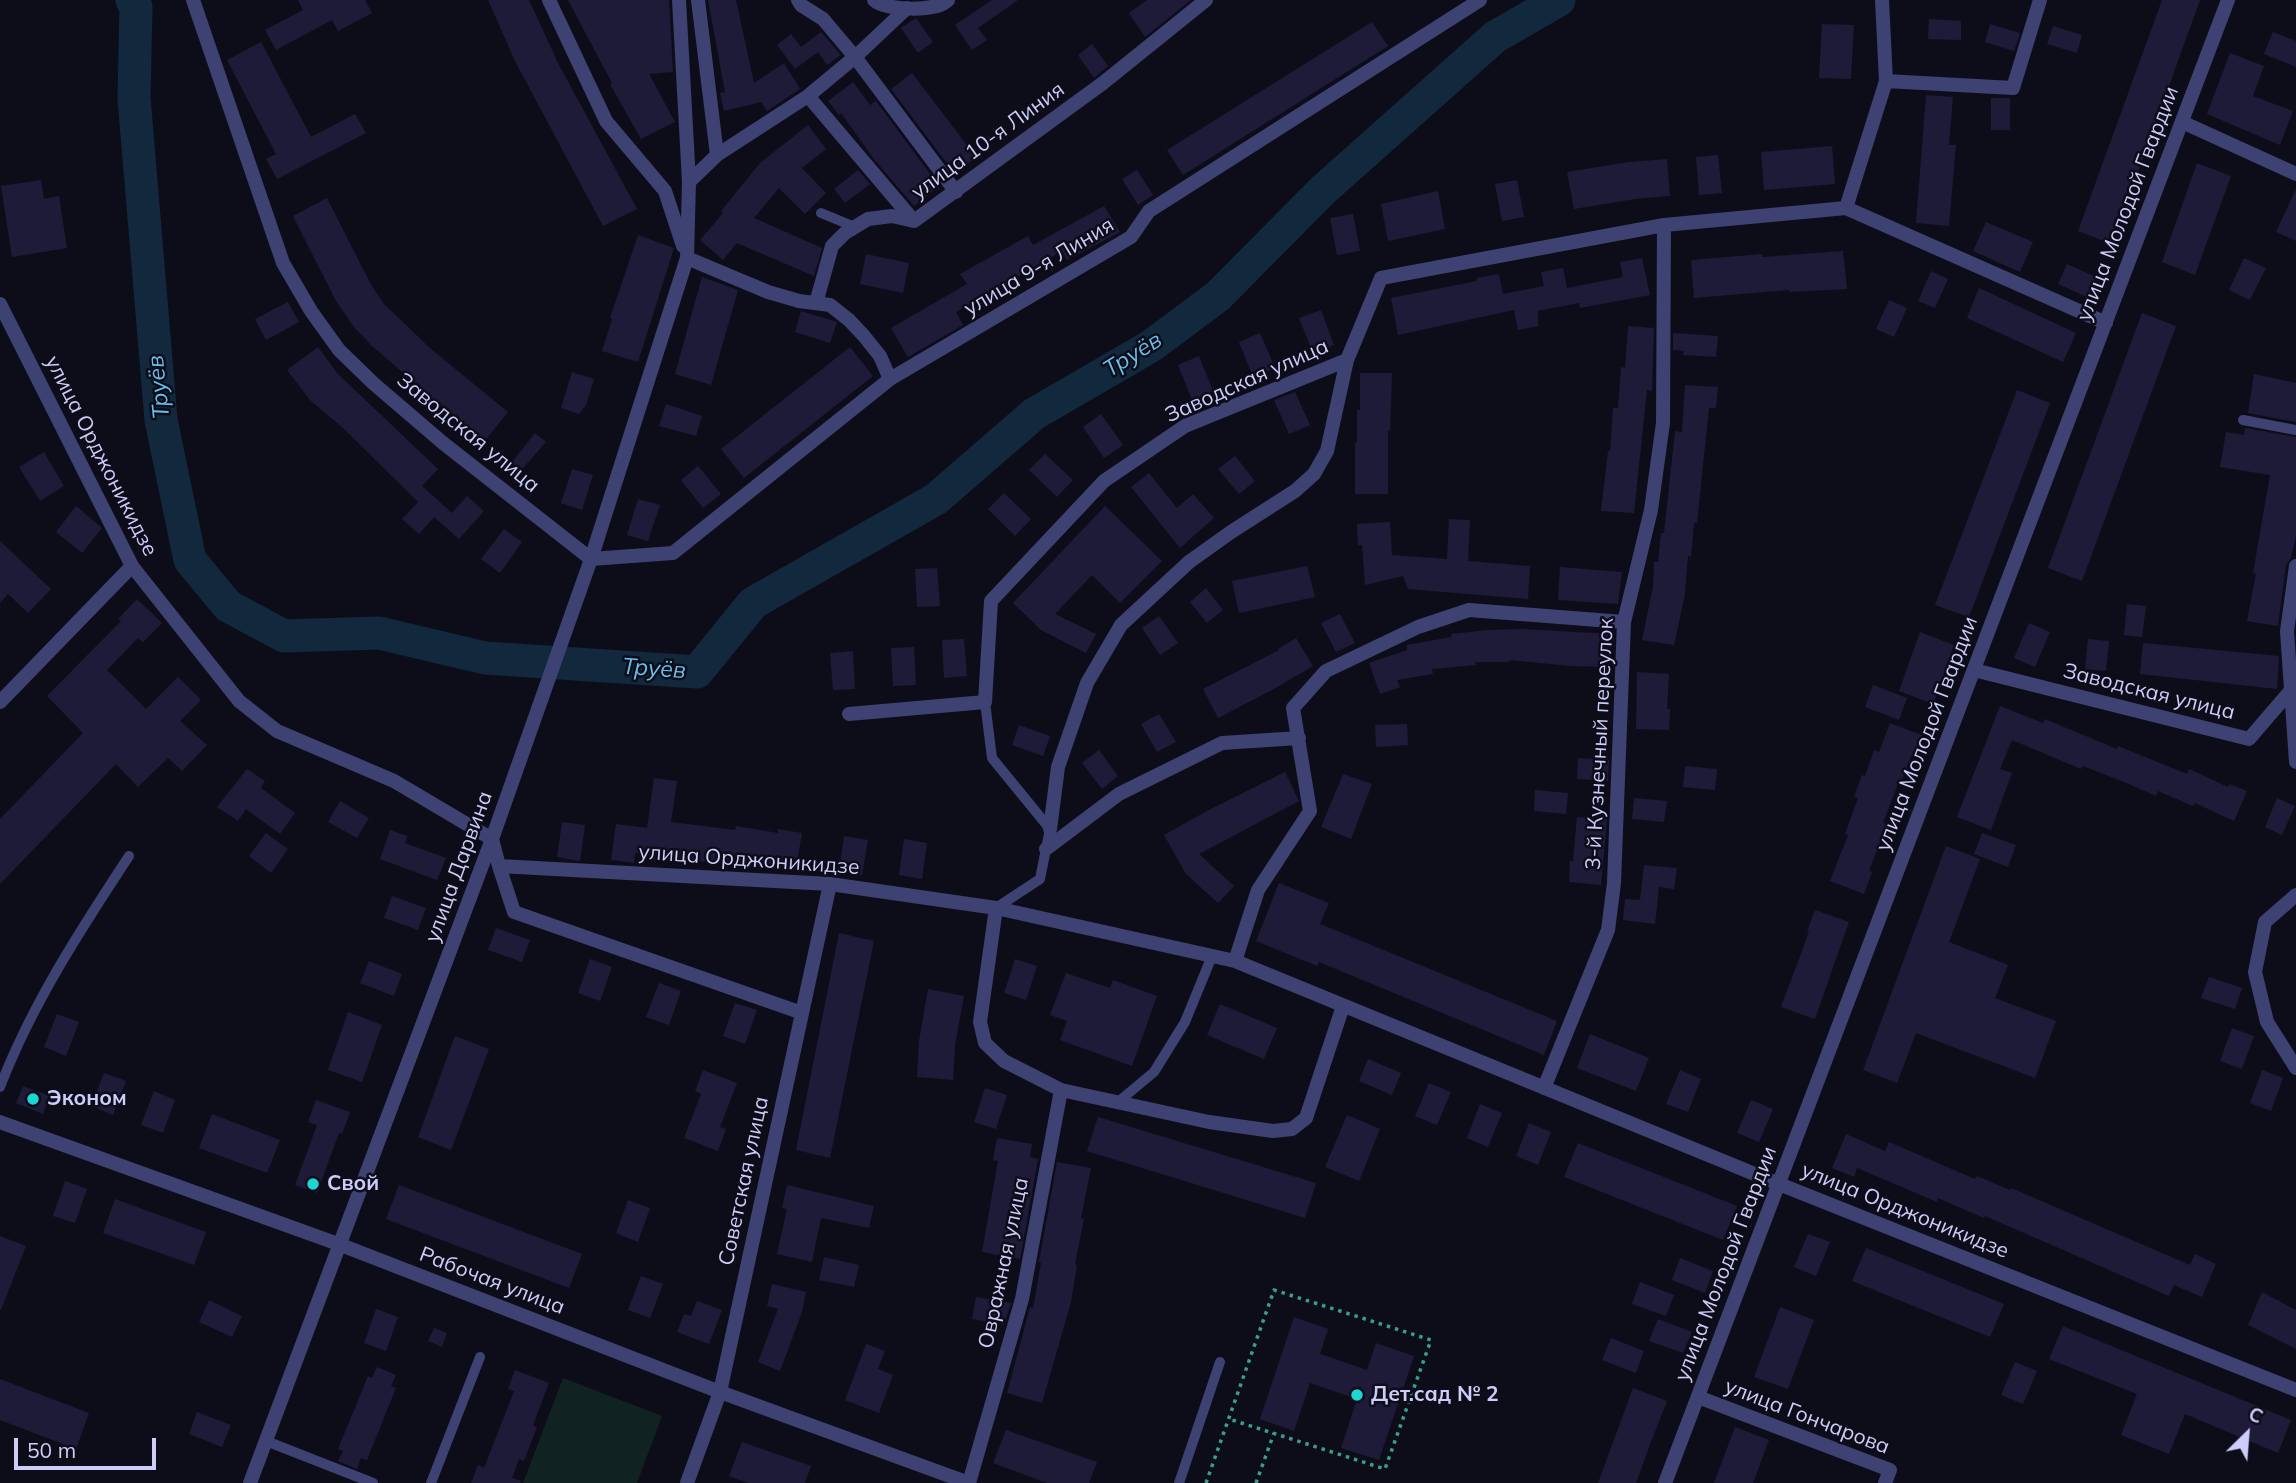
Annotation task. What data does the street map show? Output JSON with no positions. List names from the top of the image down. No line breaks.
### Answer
{"streets":{"street":["улица 10-я Линия","улица Молодой Гвардии","улица 9-я Линия","Заводская улица","улица Орджоникидзе","3-й Кузнечный переулок","улица Дарвина","Советская улица","Овражная улица","Рабочая улица","улица Гончарова"]},"crossings":[["улица Молодой Гвардии","Заводская улица"],["улица Молодой Гвардии","улица Орджоникидзе"],["улица Молодой Гвардии","улица Гончарова"],["Заводская улица","3-й Кузнечный переулок"],["Заводская улица","улица Дарвина"],["улица Орджоникидзе","3-й Кузнечный переулок"],["улица Орджоникидзе","улица Дарвина"],["улица Орджоникидзе","Советская улица"],["улица Дарвина","Рабочая улица"],["Советская улица","Рабочая улица"],["Овражная улица","Рабочая улица"]],"water":["Труёв"],"places":["Эконом","Свой","Дет.сад № 2"],"scale_bar":"50 m","north":"top right"}
